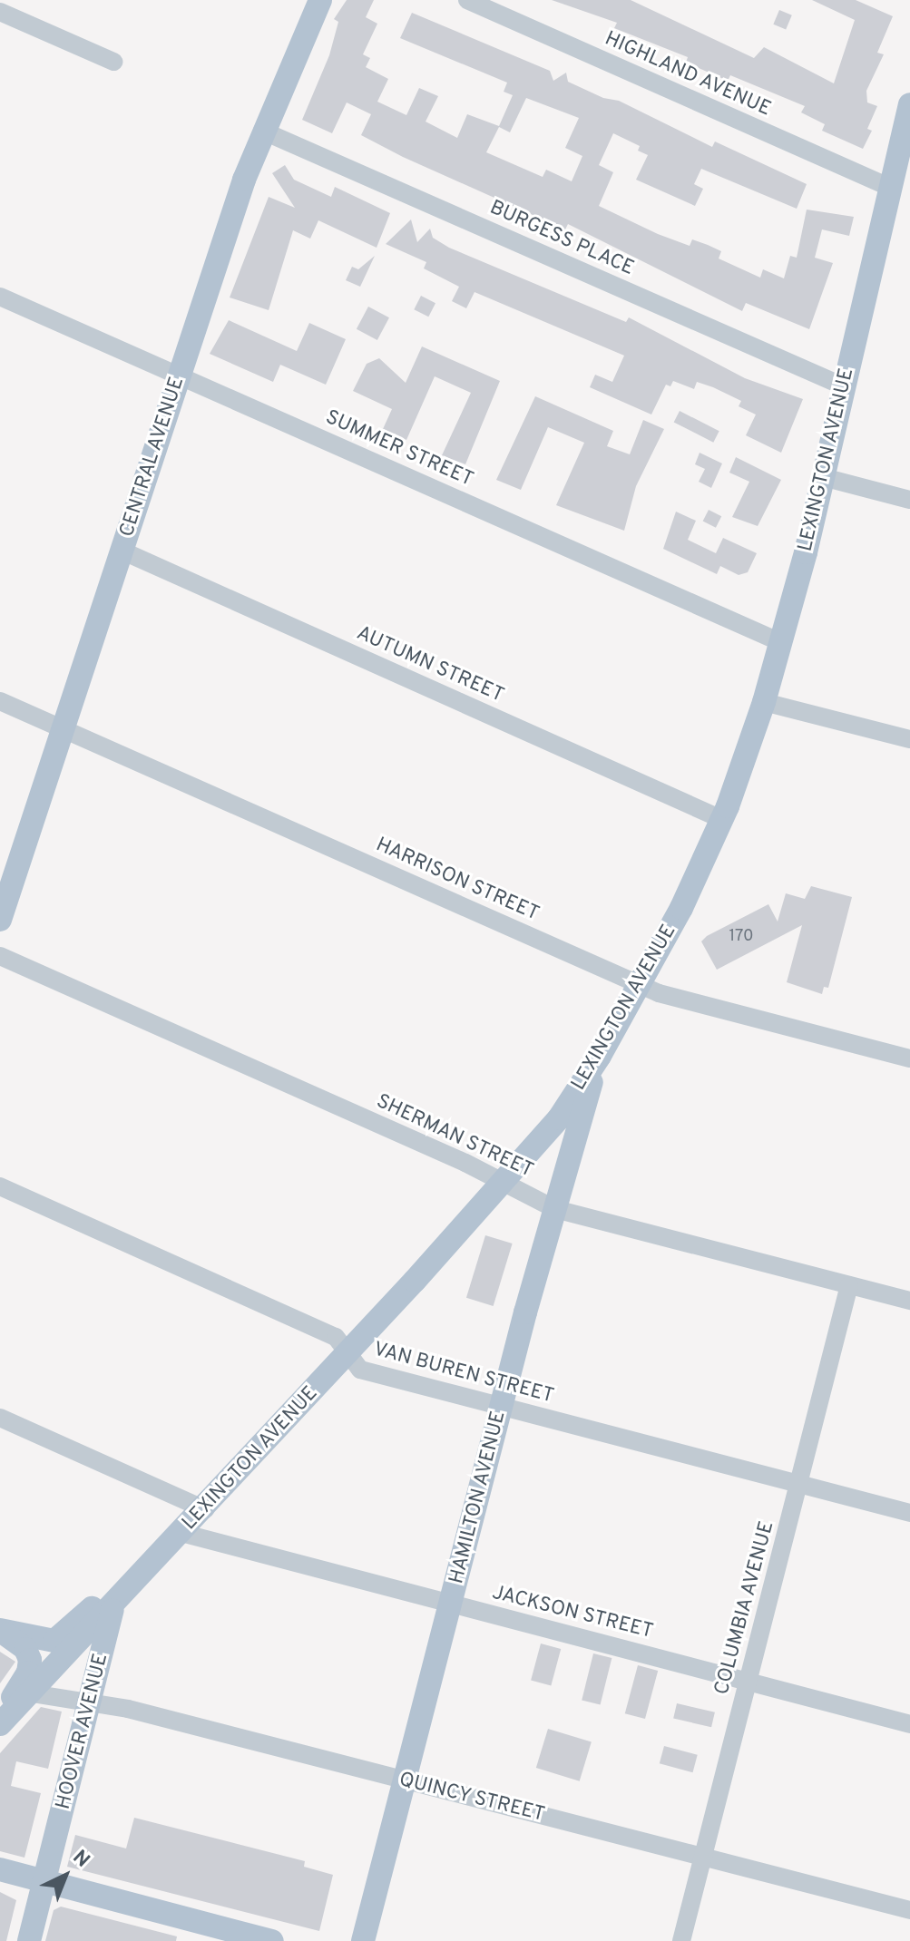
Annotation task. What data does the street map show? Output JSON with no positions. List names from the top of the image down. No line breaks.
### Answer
{"streets":{"main road":["CENTRAL AVENUE","LEXINGTON AVENUE","HAMILTON AVENUE","HOOVER AVENUE"],"street":["HIGHLAND AVENUE","BURGESS PLACE","SUMMER STREET","AUTUMN STREET","HARRISON STREET","SHERMAN STREET","VAN BUREN STREET","COLUMBIA AVENUE","JACKSON STREET","QUINCY STREET"]},"crossings":[["HIGHLAND AVENUE","LEXINGTON AVENUE"],["BURGESS PLACE","CENTRAL AVENUE"],["BURGESS PLACE","LEXINGTON AVENUE"],["SUMMER STREET","CENTRAL AVENUE"],["SUMMER STREET","LEXINGTON AVENUE"],["CENTRAL AVENUE","AUTUMN STREET"],["CENTRAL AVENUE","HARRISON STREET"],["LEXINGTON AVENUE","AUTUMN STREET"],["LEXINGTON AVENUE","HARRISON STREET"],["LEXINGTON AVENUE","SHERMAN STREET"],["LEXINGTON AVENUE","VAN BUREN STREET"],["LEXINGTON AVENUE","HAMILTON AVENUE"],["LEXINGTON AVENUE","JACKSON STREET"],["LEXINGTON AVENUE","HOOVER AVENUE"],["LEXINGTON AVENUE","QUINCY STREET"],["SHERMAN STREET","HAMILTON AVENUE"],["SHERMAN STREET","COLUMBIA AVENUE"],["VAN BUREN STREET","HAMILTON AVENUE"],["VAN BUREN STREET","COLUMBIA AVENUE"],["HAMILTON AVENUE","JACKSON STREET"],["HAMILTON AVENUE","QUINCY STREET"],["COLUMBIA AVENUE","JACKSON STREET"],["COLUMBIA AVENUE","QUINCY STREET"],["HOOVER AVENUE","QUINCY STREET"]],"house_numbers":["170"],"north":"top right"}
